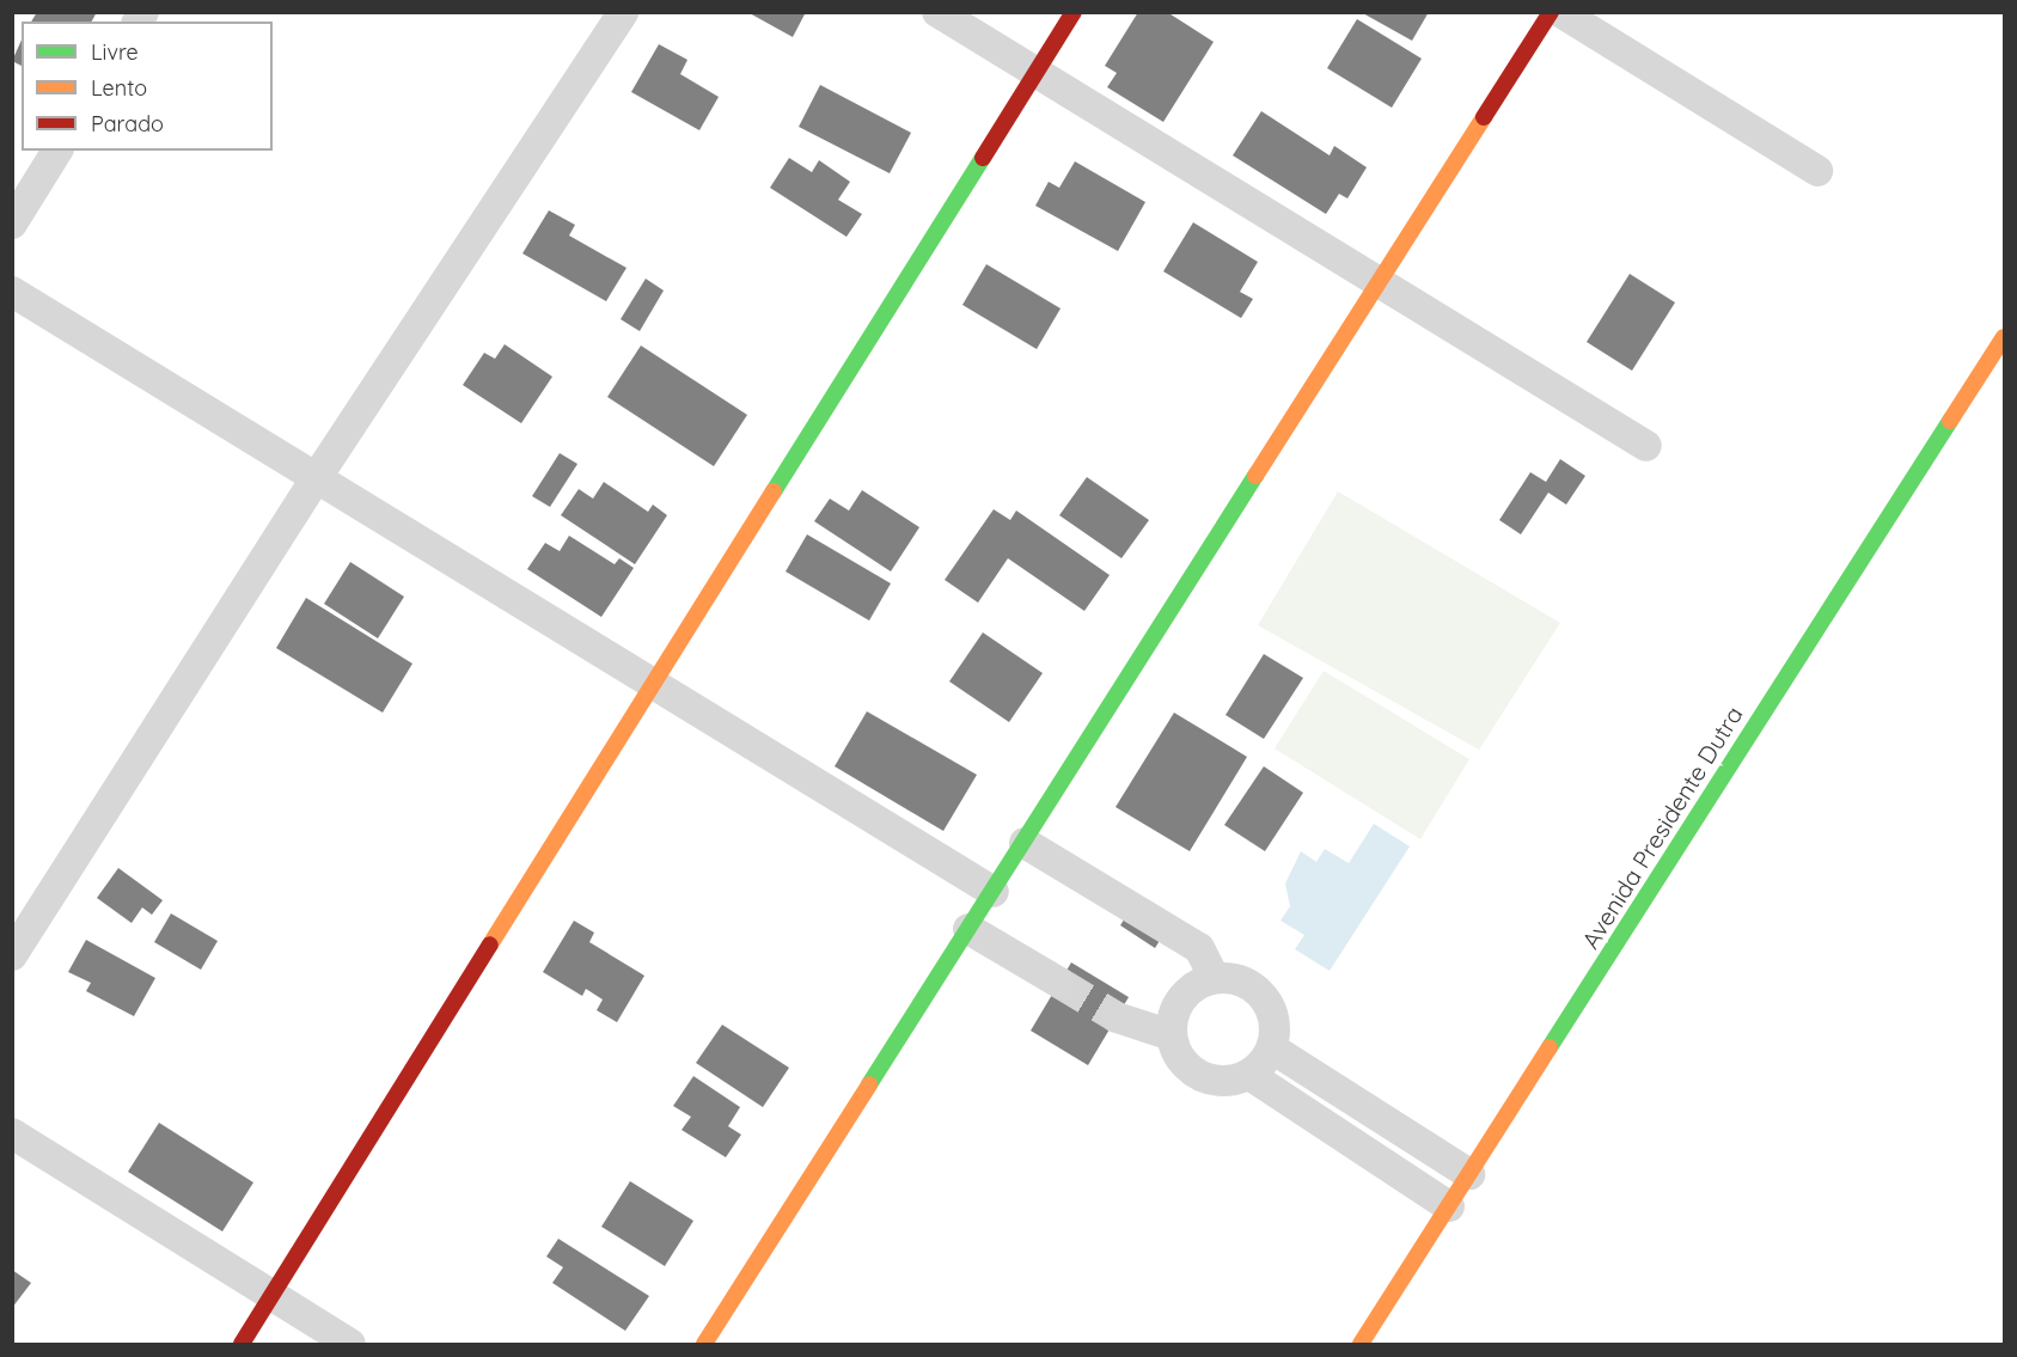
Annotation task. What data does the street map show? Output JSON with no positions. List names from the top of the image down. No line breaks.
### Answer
{"streets":{"main road":["Avenida Presidente Dutra"]},"legend":["Livre","Lento","Parado"]}
